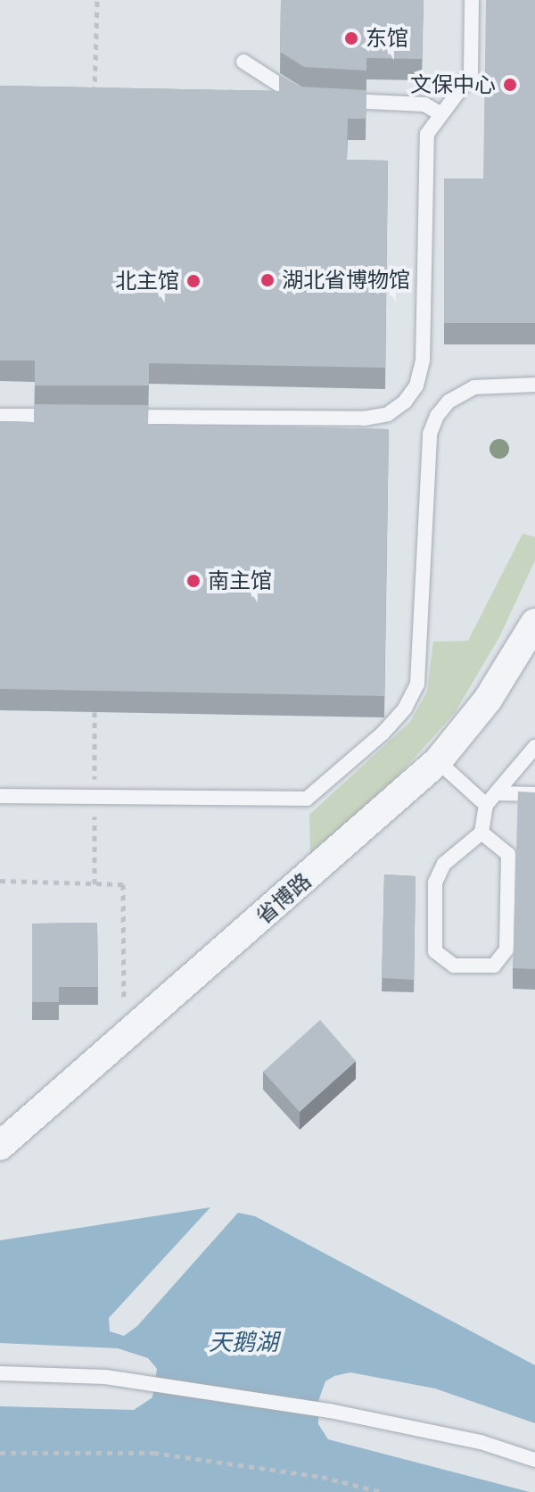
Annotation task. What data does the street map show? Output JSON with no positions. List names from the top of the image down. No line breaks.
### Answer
{"streets":{"street":["省博路"]},"water":["天鹅湖"],"places":["东馆","文保中心","湖北省博物馆","北主馆","南主馆"]}
